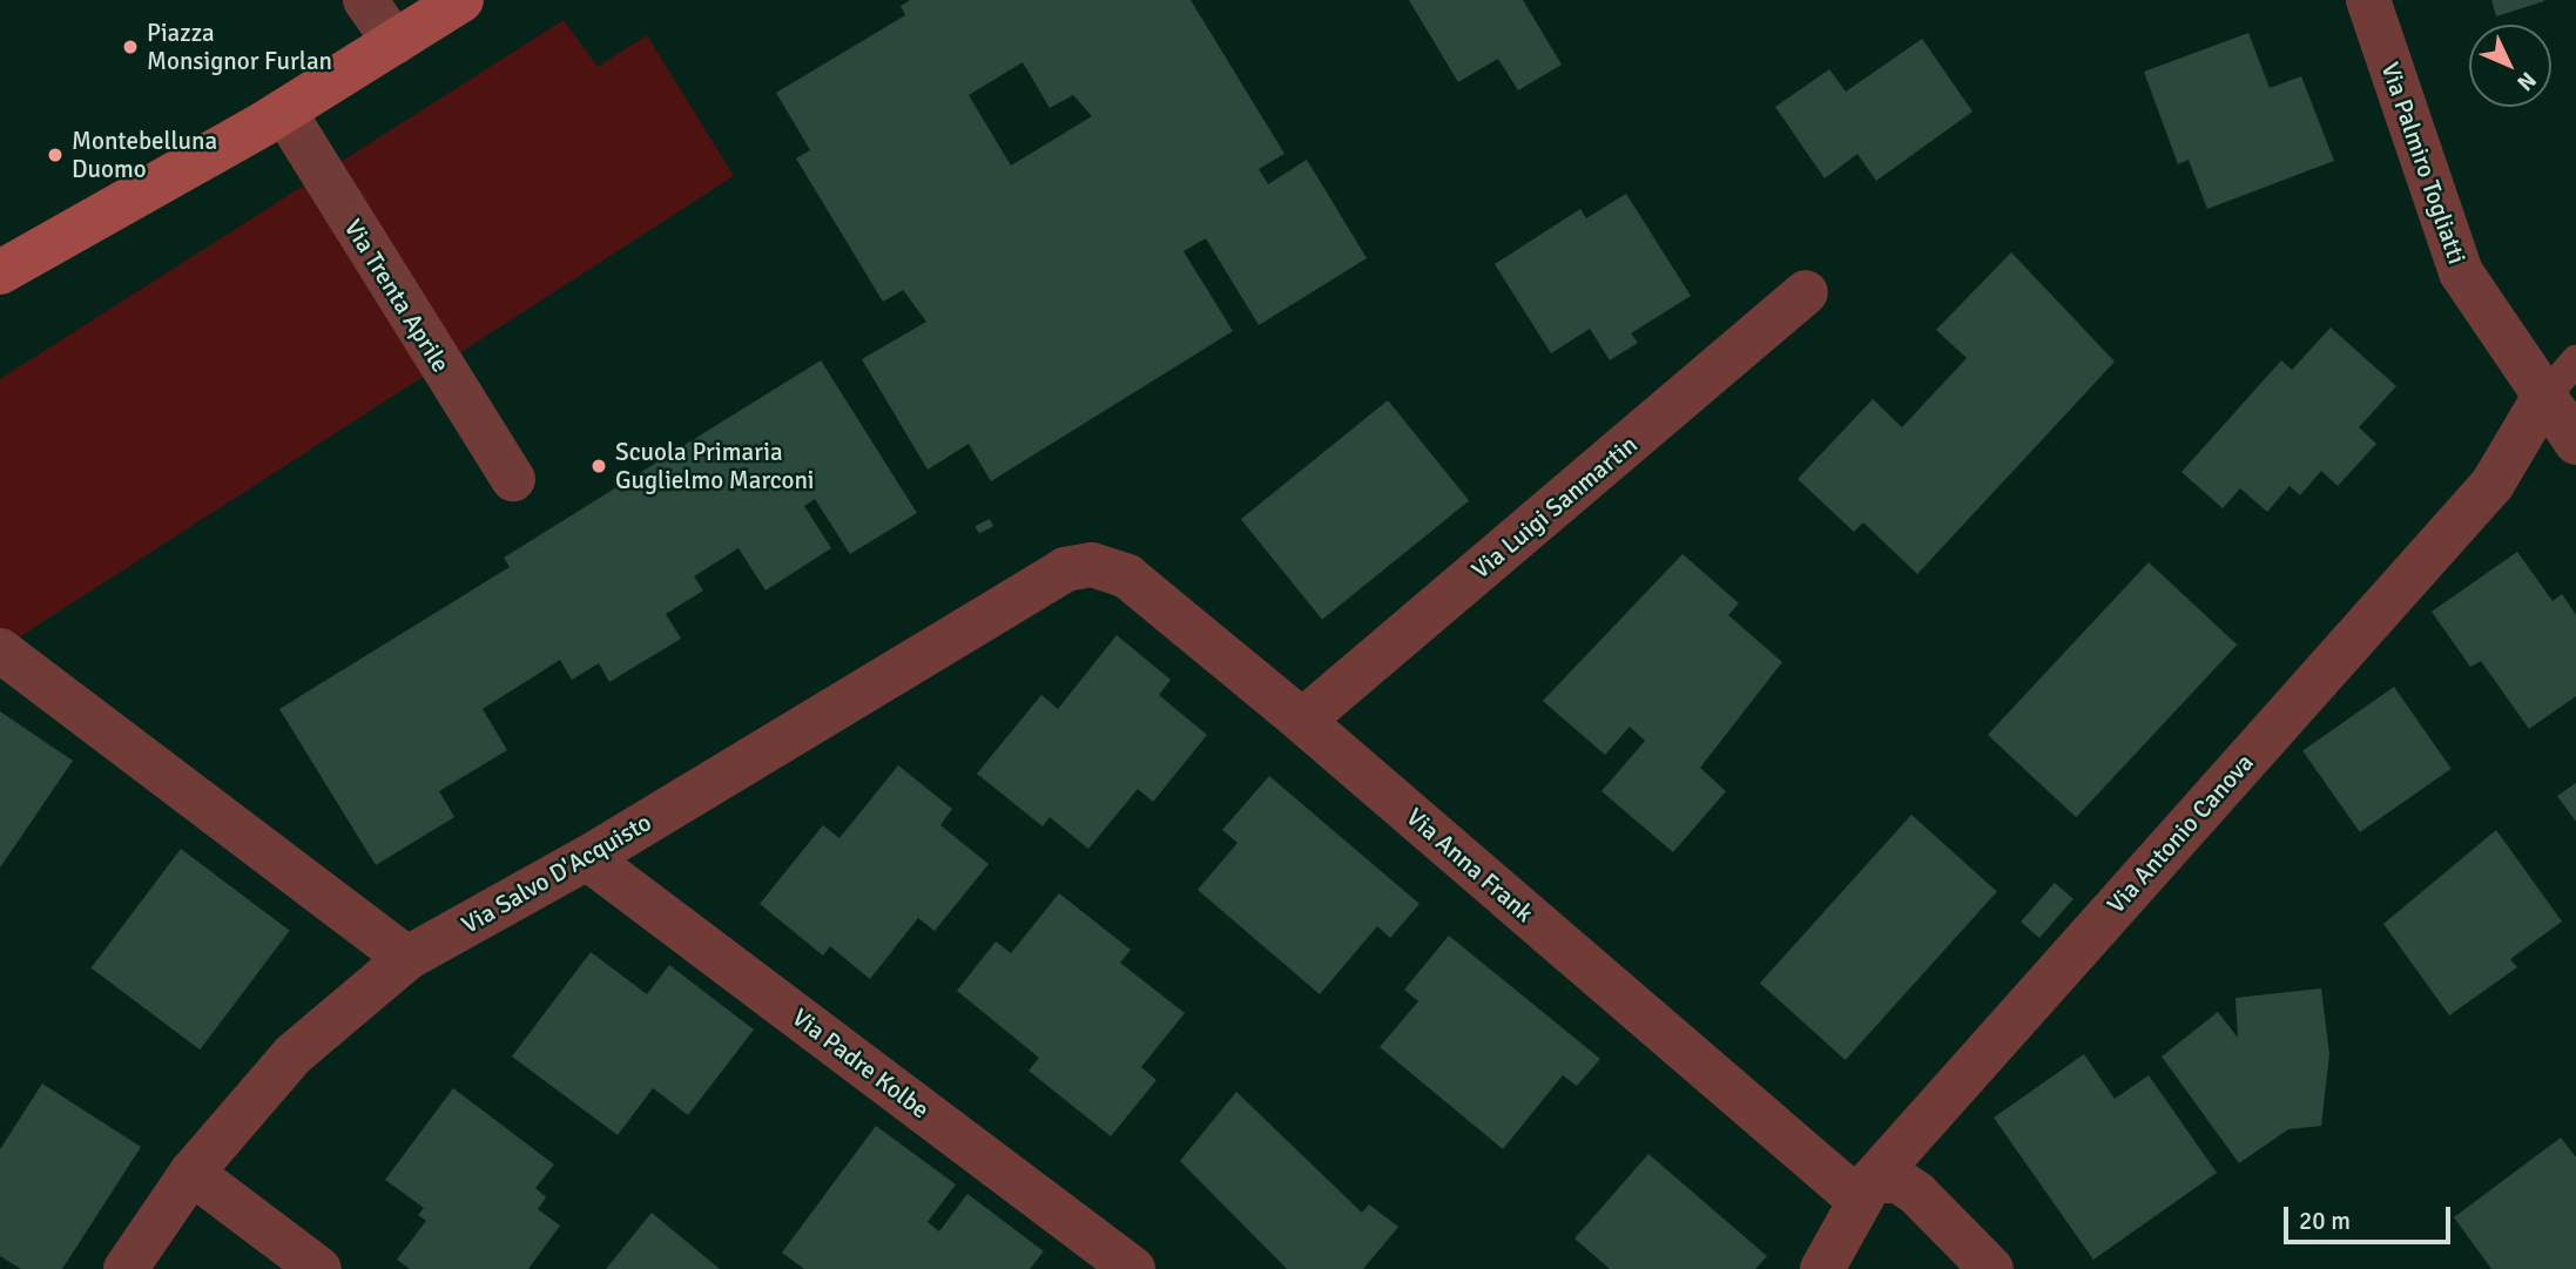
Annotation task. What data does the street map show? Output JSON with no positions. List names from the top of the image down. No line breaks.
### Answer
{"streets":{"street":["Via Palmiro Togliatti","Via Trenta Aprile","Via Luigi Sanmartin","Via Antonio Canova","Via Anna Frank","Via Salvo D'Acquisto","Via Padre Kolbe"]},"crossings":[["Via Palmiro Togliatti","Via Antonio Canova"],["Via Luigi Sanmartin","Via Anna Frank"],["Via Antonio Canova","Via Anna Frank"],["Via Anna Frank","Via Salvo D'Acquisto"],["Via Salvo D'Acquisto","Via Padre Kolbe"]],"places":["Piazza Monsignor Furlan","Montebelluna Duomo","Scuola Primaria Guglielmo Marconi"],"scale_bar":"20 m","north":"bottom right"}
